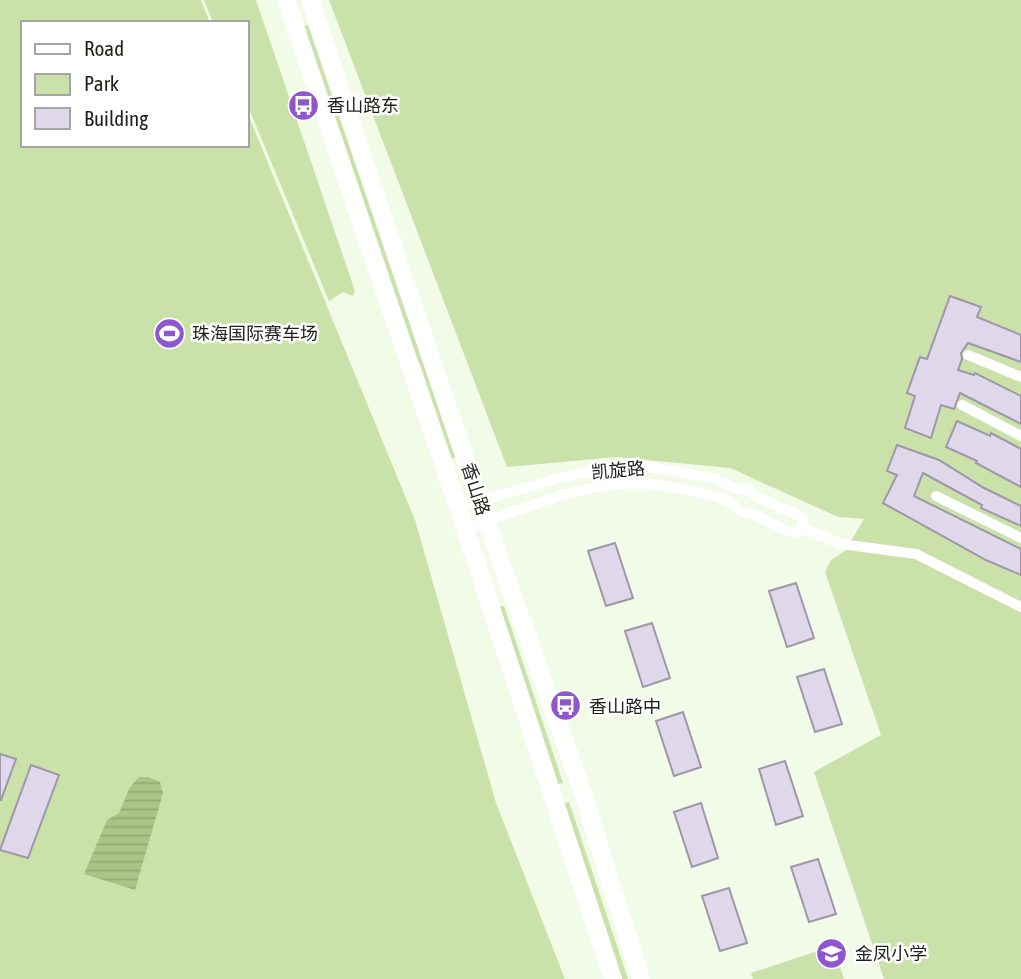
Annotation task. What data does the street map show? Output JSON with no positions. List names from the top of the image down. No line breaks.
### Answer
{"streets":{"main road":["香山路"],"street":["凯旋路"]},"crossings":[["凯旋路","香山路"]],"places":{"bus stop":["香山路东","香山路中"],"sports":["珠海国际赛车场"],"school or university":["金凤小学"]},"legend":["Road","Park","Building"]}
